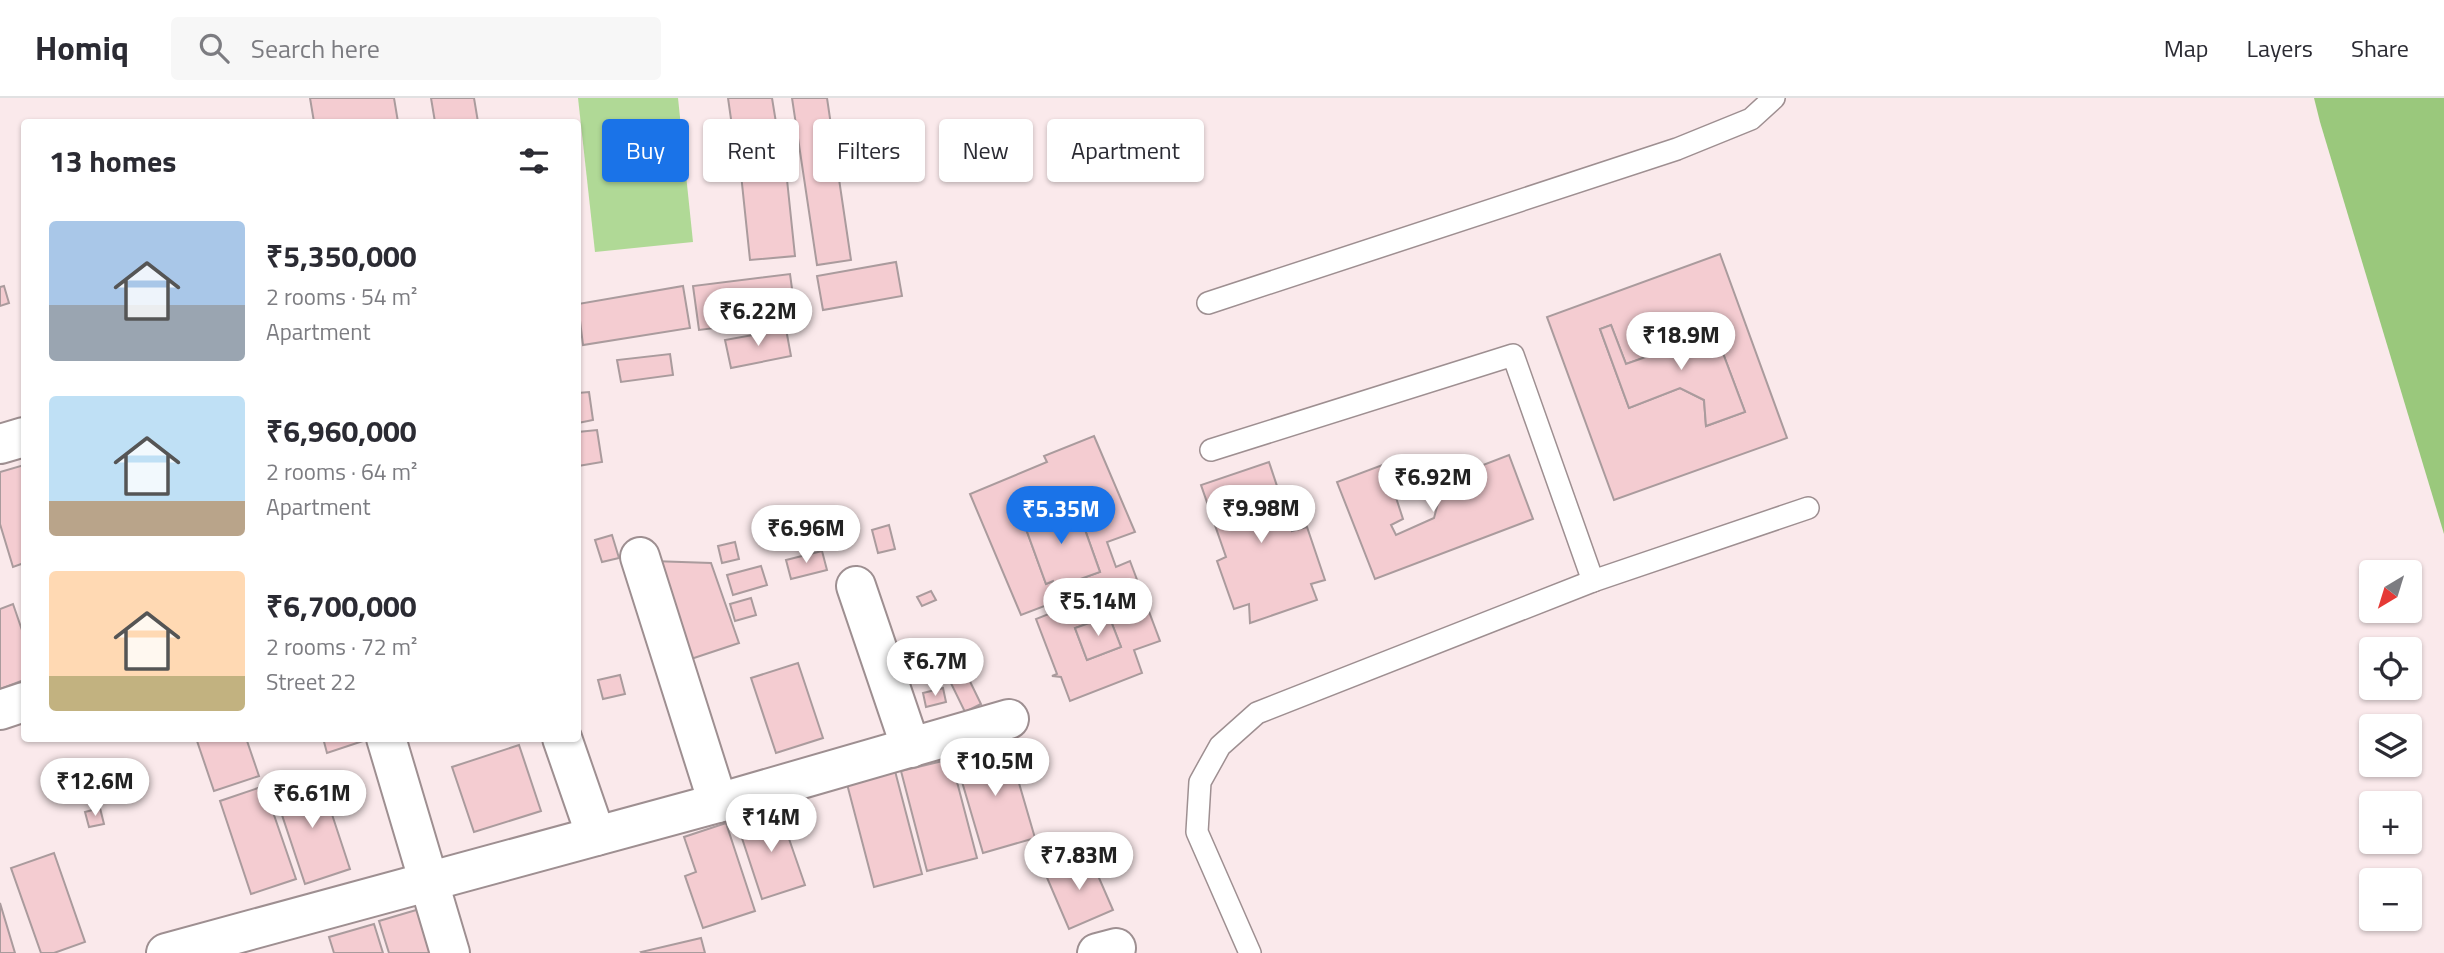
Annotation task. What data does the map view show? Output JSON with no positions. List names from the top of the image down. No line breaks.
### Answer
{"north":"bottom left","page":{"header":"Homiq","search":"Search here","nav":["Map","Layers","Share"],"chip":["Buy","Rent","Filters","New","Apartment"],"heading":"13 homes","list":[{"name":"₹5,350,000","note":"2 rooms · 54 m² · Apartment"},{"name":"₹6,960,000","note":"2 rooms · 64 m² · Apartment"},{"name":"₹6,700,000","note":"2 rooms · 72 m² · Street 22"}],"price":["₹6.22M","₹18.9M","₹6.92M","₹9.98M","₹5.35M","₹6.96M","₹5.14M","₹6.7M","₹10.5M","₹12.6M","₹6.61M","₹14M","₹7.83M"],"map_buttons":["+","−"]}}
